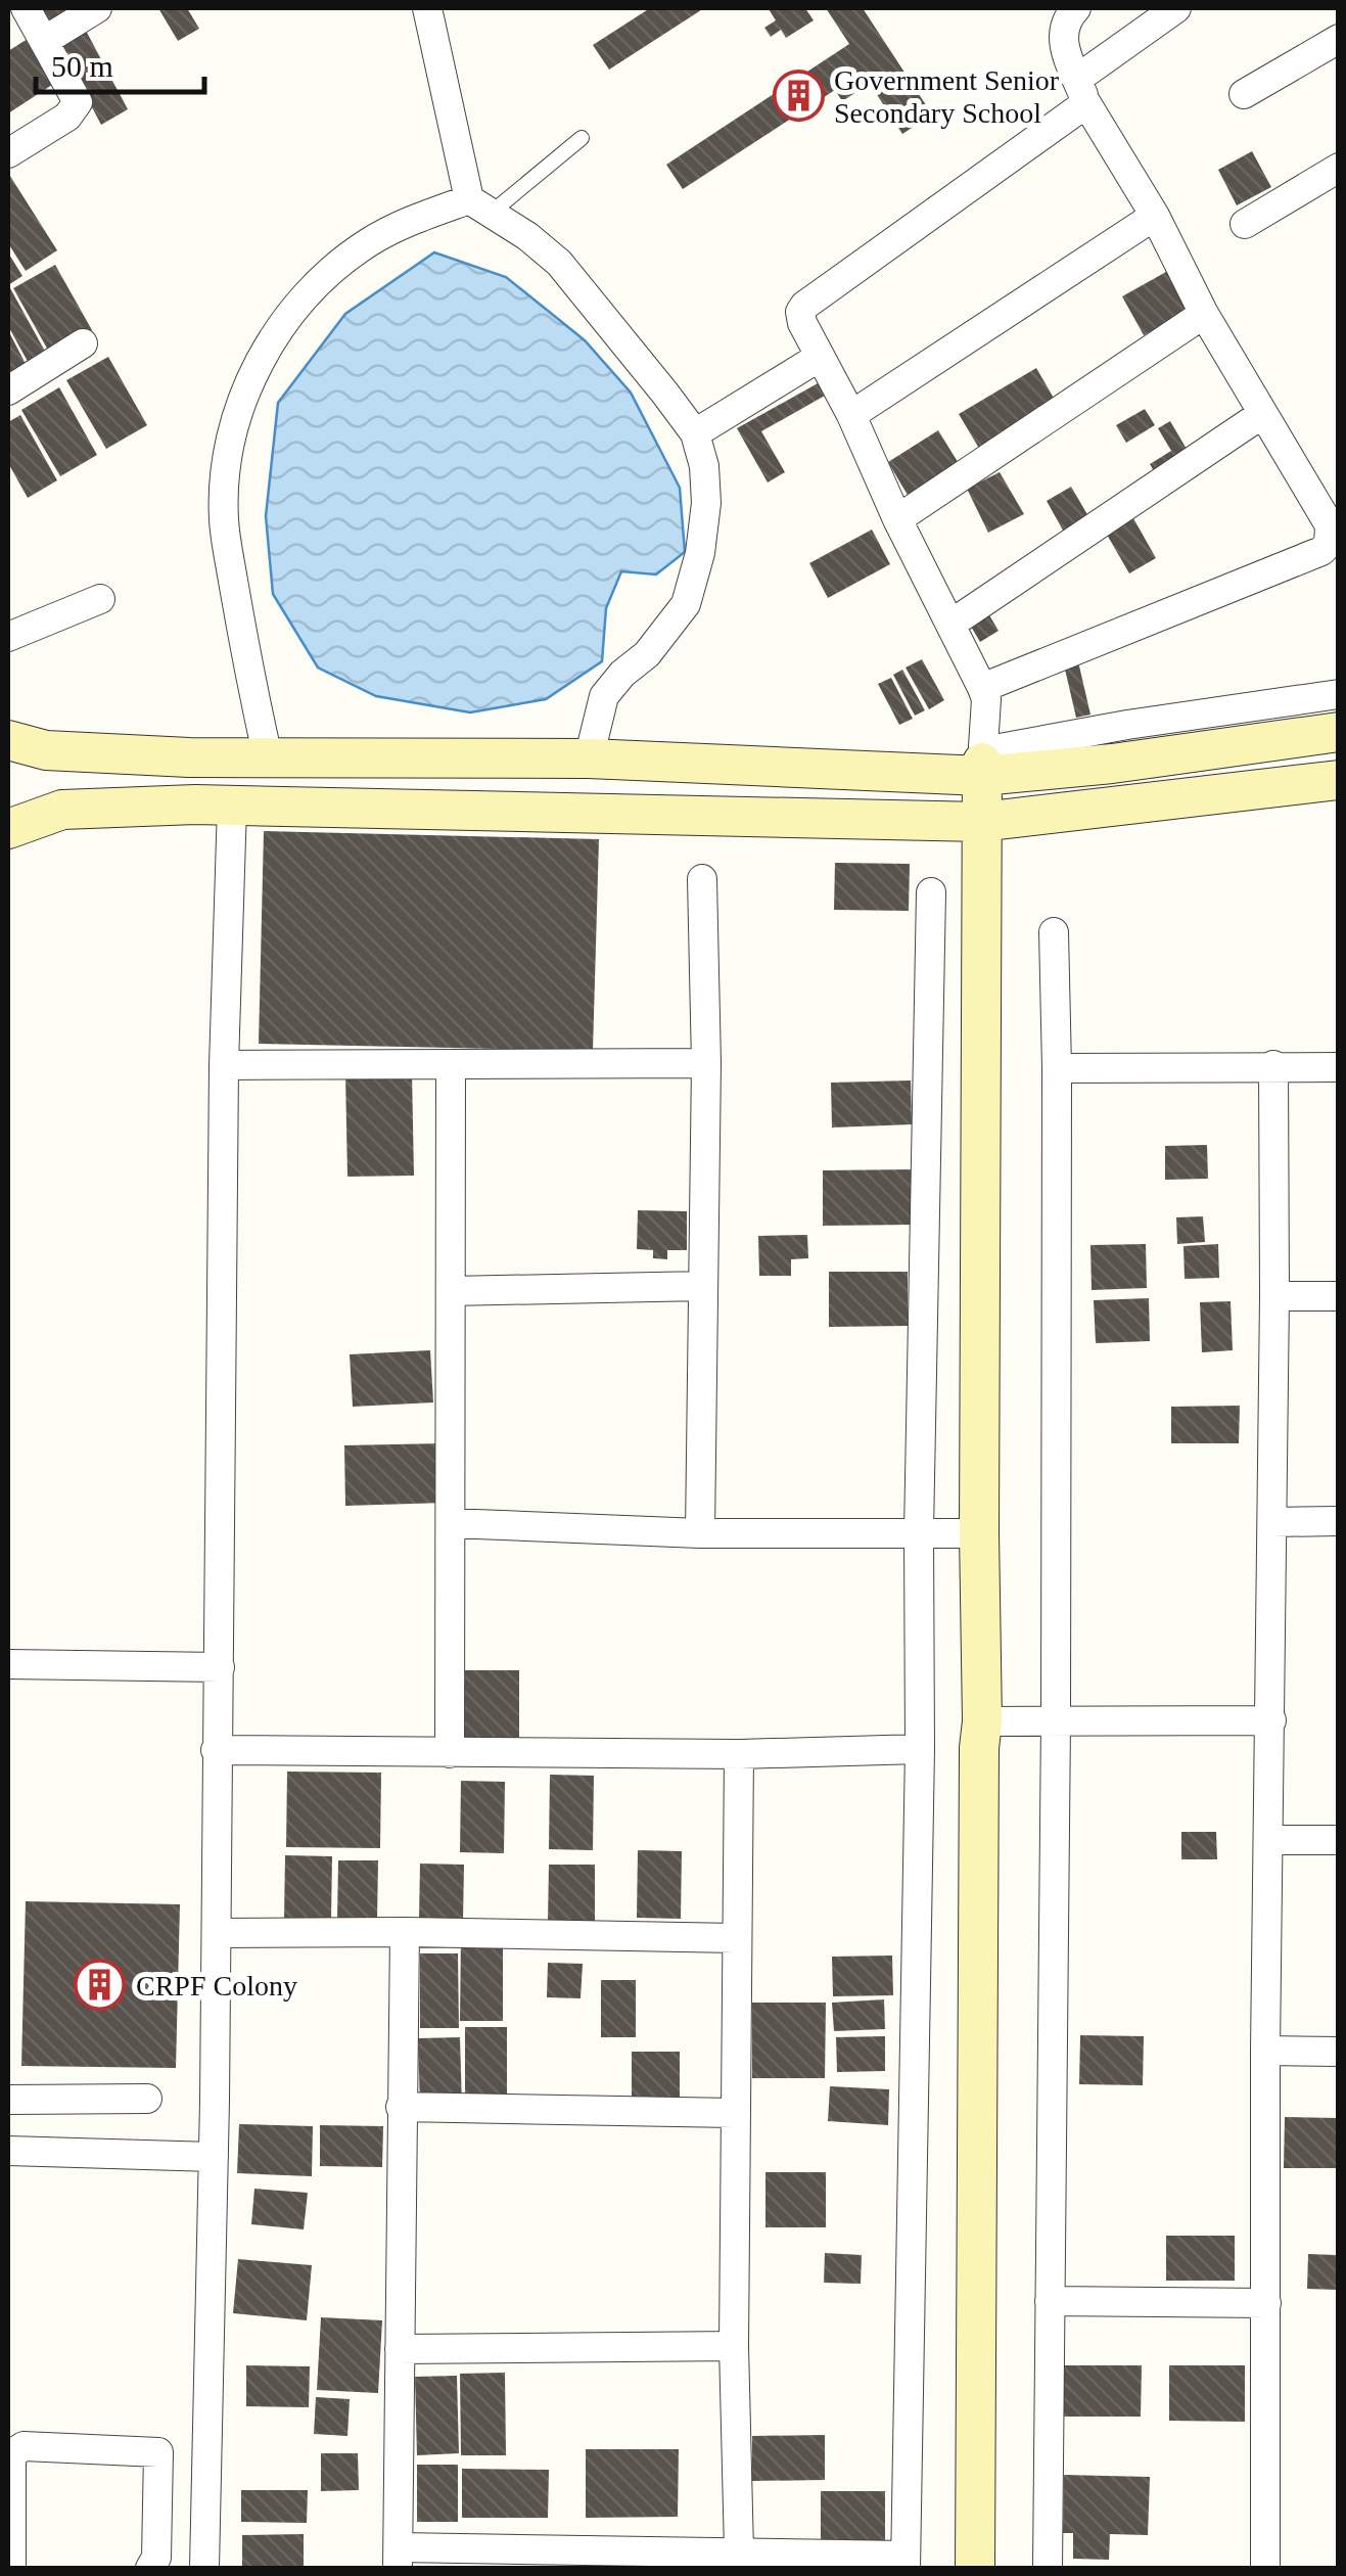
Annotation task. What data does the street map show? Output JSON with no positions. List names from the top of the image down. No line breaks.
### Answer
{"places":{"building":["Government Senior Secondary School","CRPF Colony"]},"scale_bar":"50 m"}
